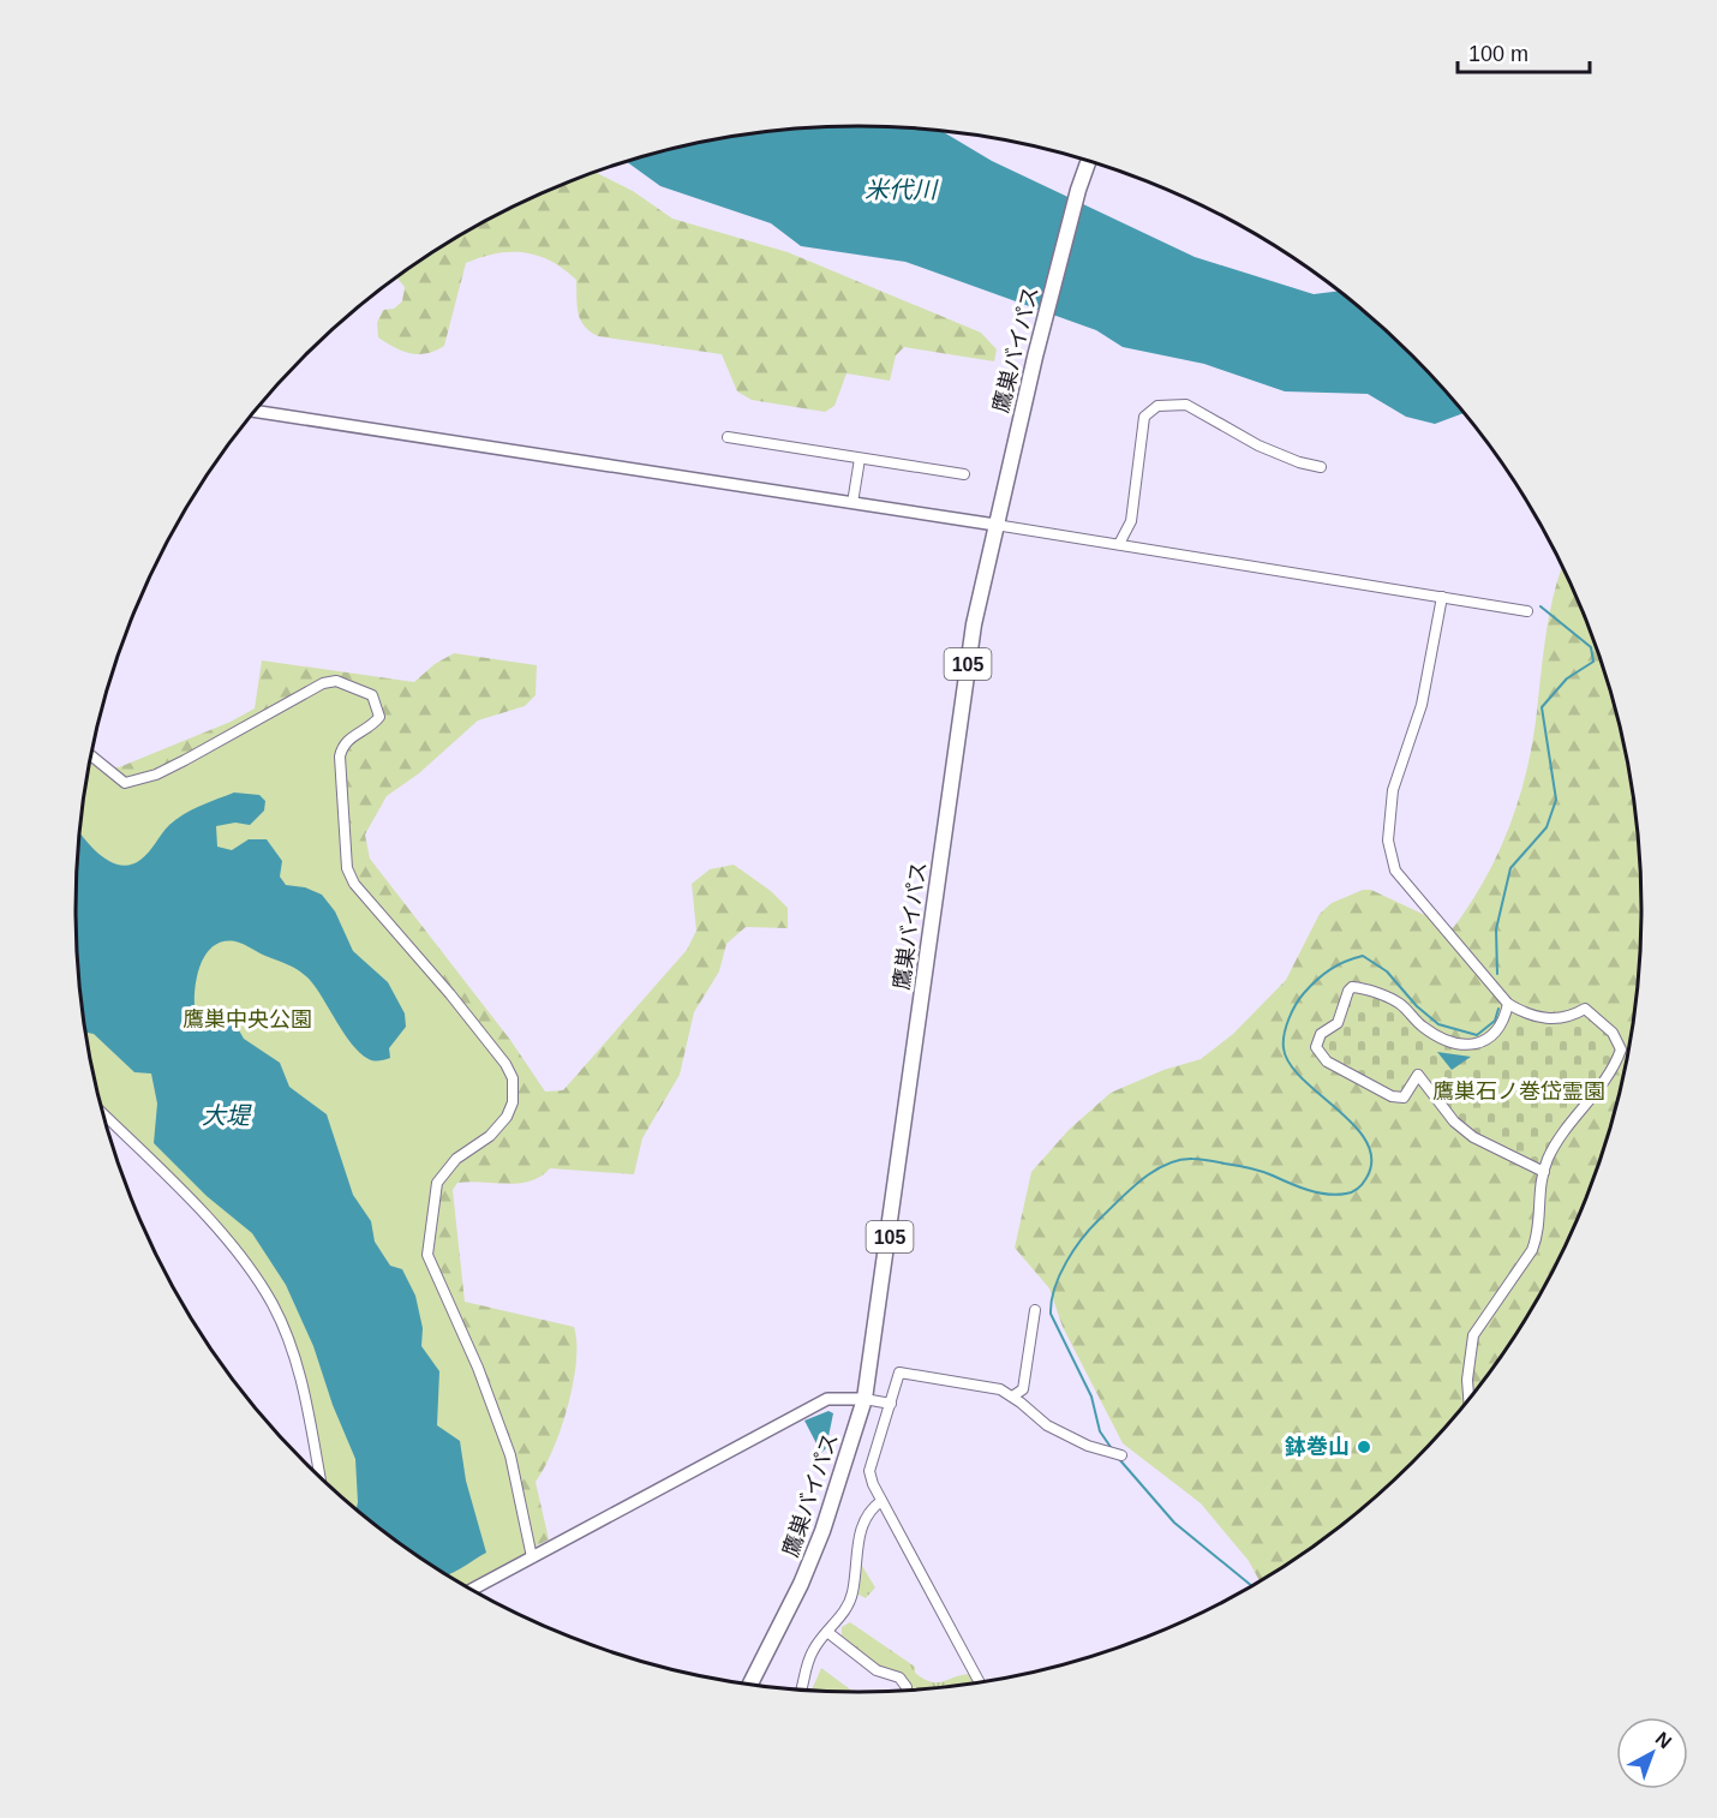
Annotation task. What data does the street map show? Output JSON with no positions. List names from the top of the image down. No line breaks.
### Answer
{"streets":{"highway":["鷹巣バイパス","105"]},"water":["米代川","大堤"],"parks":["鷹巣中央公園","鷹巣石ノ巻岱霊園"],"places":["鉢巻山"],"scale_bar":"100 m","north":"top right"}
